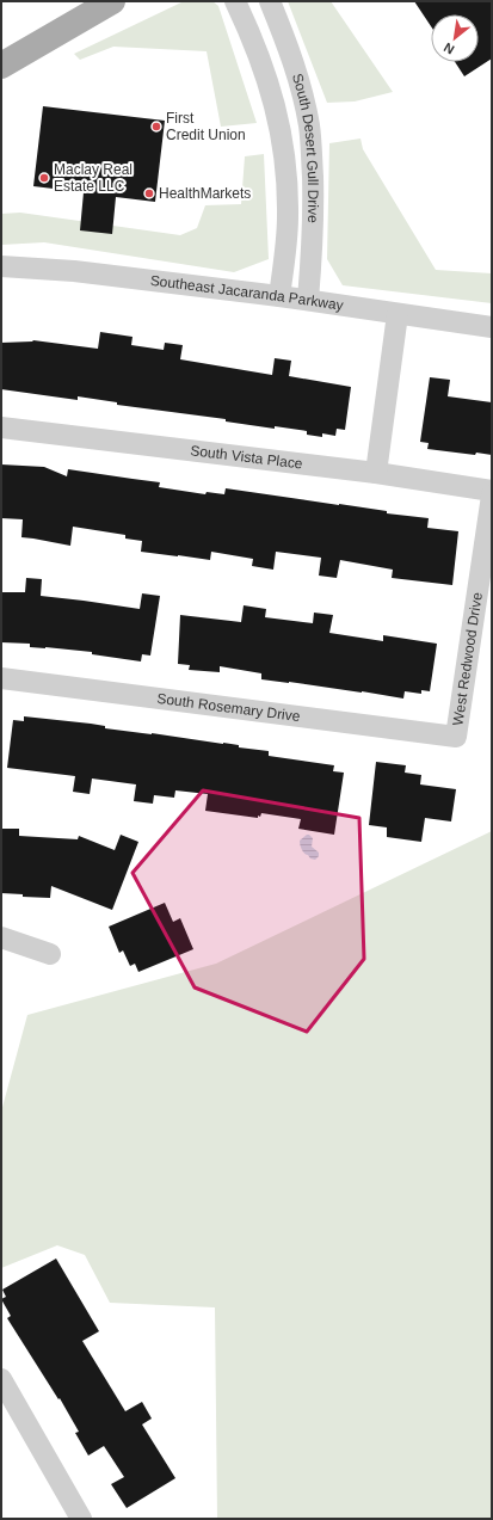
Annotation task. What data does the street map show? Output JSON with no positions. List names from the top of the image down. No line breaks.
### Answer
{"streets":{"street":["South Desert Gull Drive","Southeast Jacaranda Parkway","South Vista Place","West Redwood Drive","South Rosemary Drive"]},"crossings":[["South Desert Gull Drive","Southeast Jacaranda Parkway"],["West Redwood Drive","South Rosemary Drive"]],"places":["First Credit Union","Maclay Real Estate LLC","HealthMarkets"],"north":"bottom left"}
